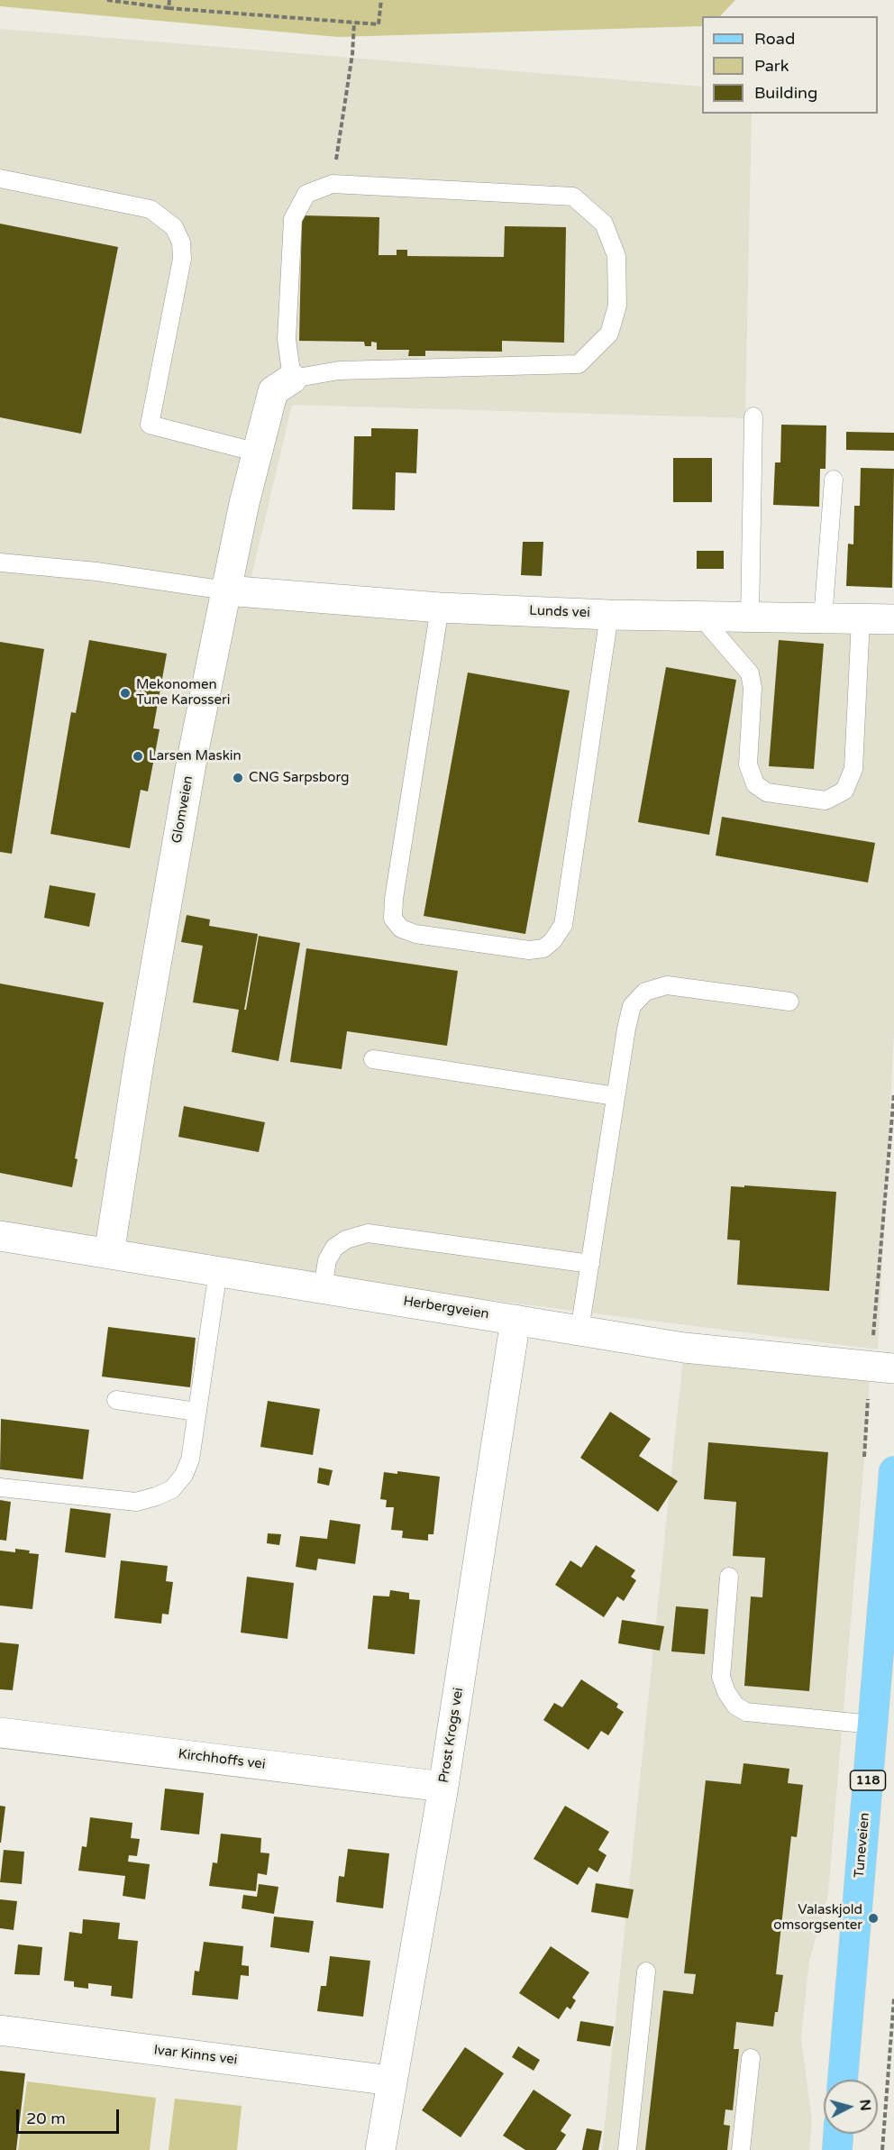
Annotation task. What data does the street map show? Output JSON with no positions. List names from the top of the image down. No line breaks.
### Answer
{"streets":{"main road":["118","Tuneveien"],"street":["Lunds vei","Glomveien","Herbergveien","Prost Krogs vei","Kirchhoffs vei","Ivar Kinns vei"]},"crossings":[["Lunds vei","Glomveien"],["Glomveien","Herbergveien"],["Herbergveien","Prost Krogs vei"],["Prost Krogs vei","Kirchhoffs vei"],["Prost Krogs vei","Ivar Kinns vei"]],"places":["Mekonomen Tune Karosseri","Larsen Maskin","CNG Sarpsborg","Valaskjold omsorgsenter"],"legend":["Road","Park","Building"],"scale_bar":"20 m","north":"right"}
